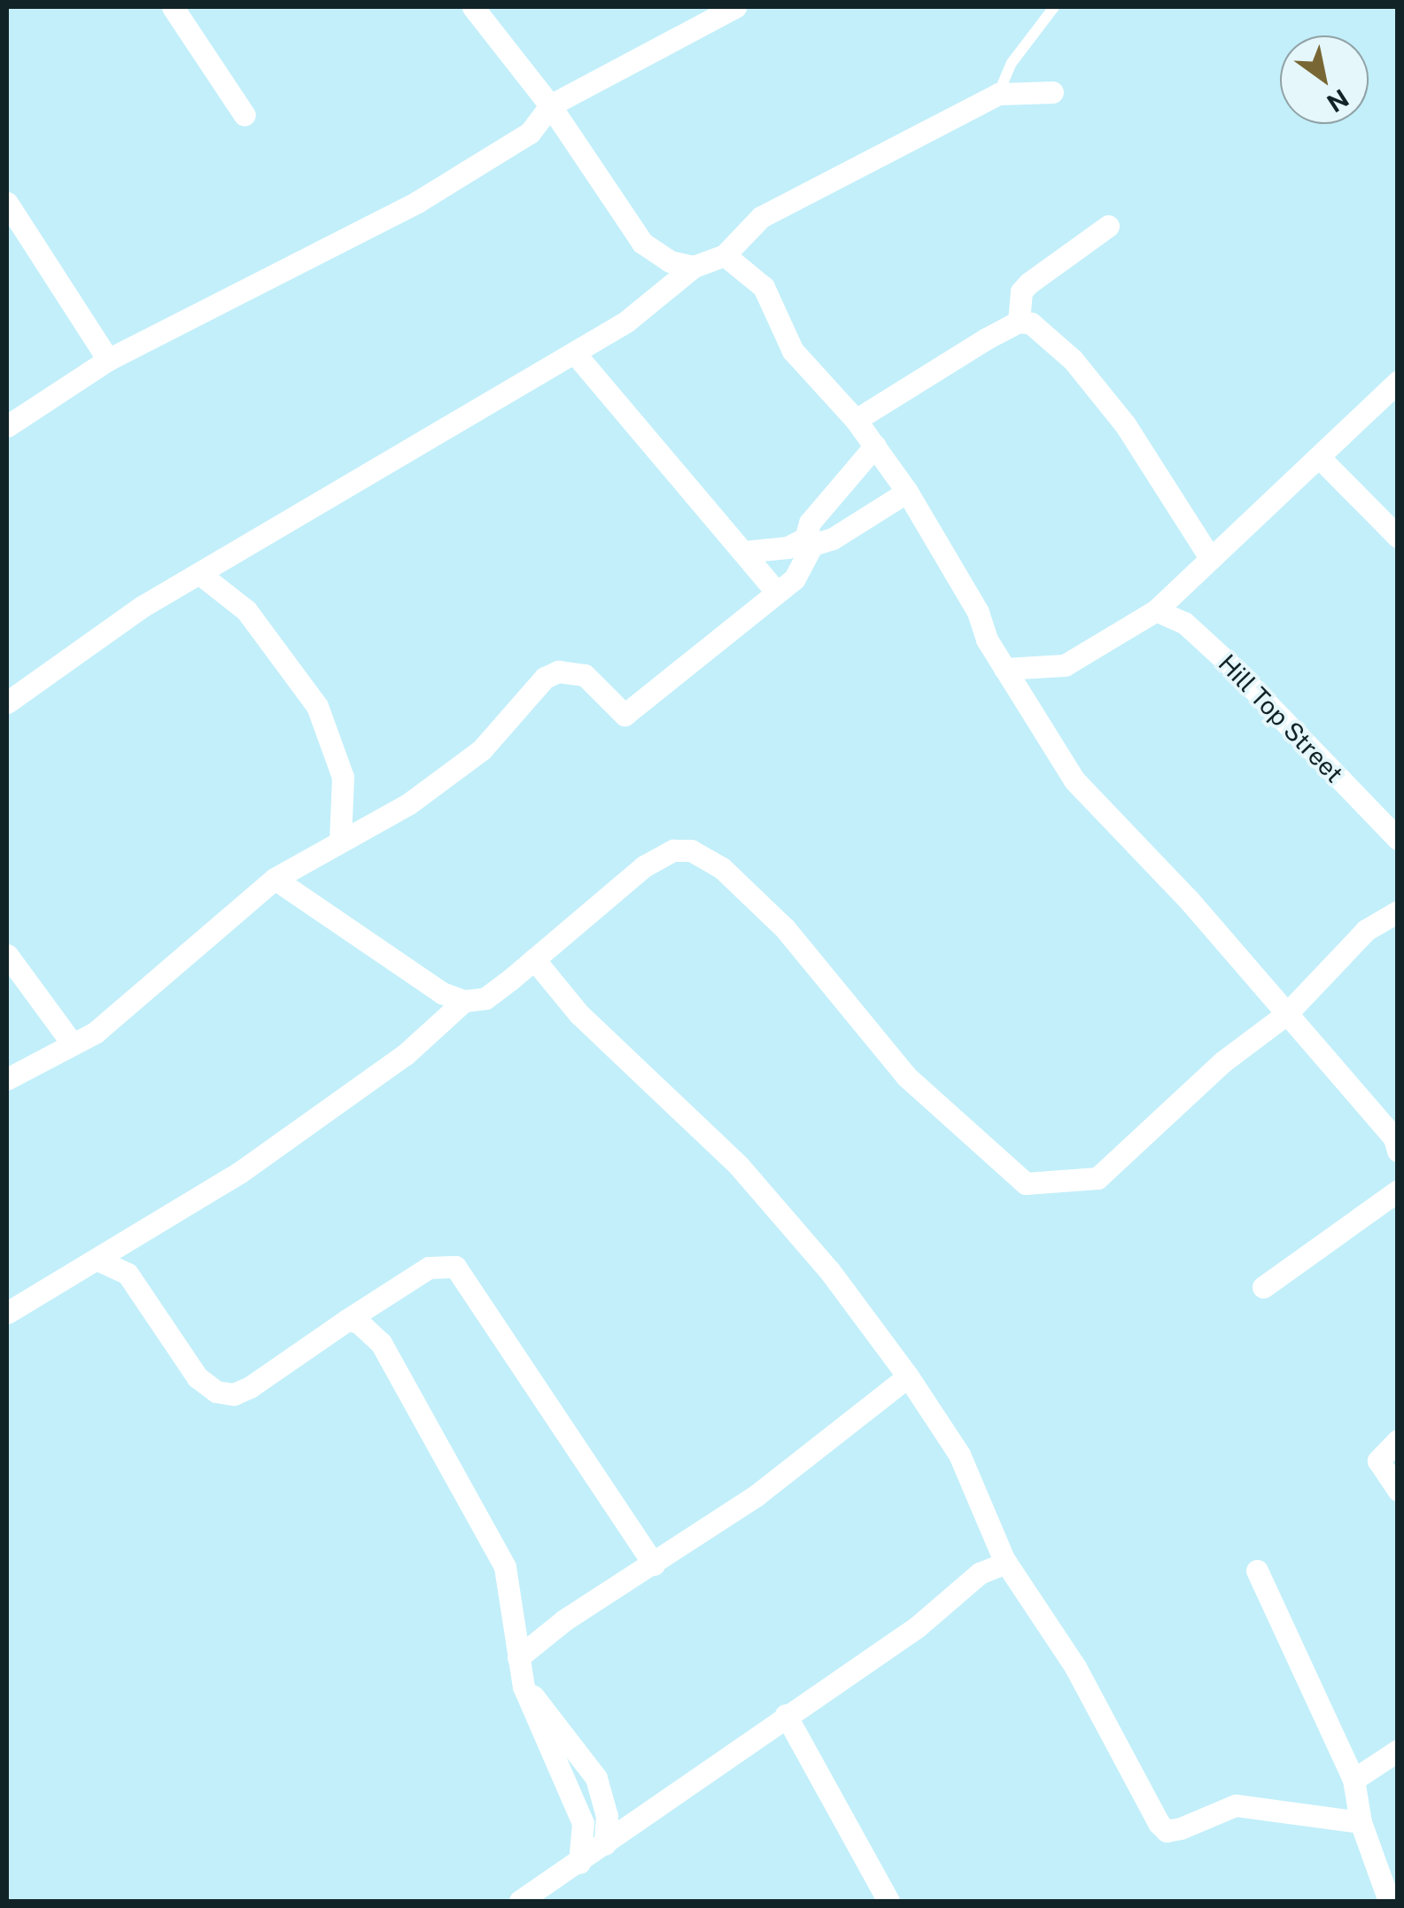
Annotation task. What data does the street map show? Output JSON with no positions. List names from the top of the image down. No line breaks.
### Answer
{"streets":{"street":["Hill Top Street"]},"north":"bottom right"}
